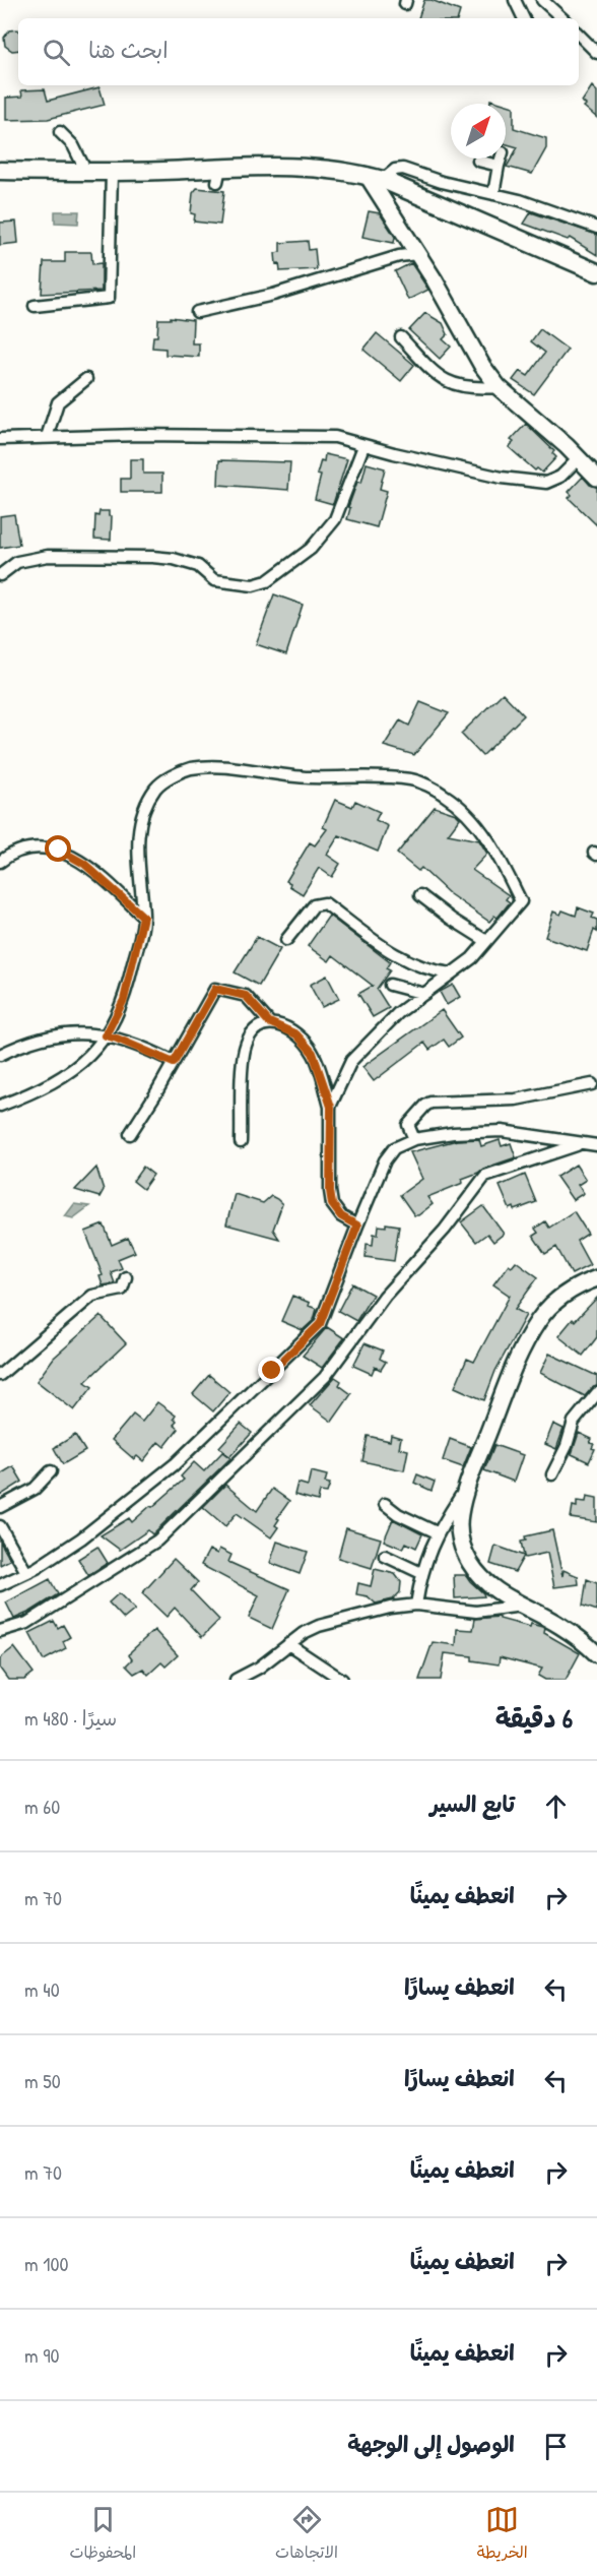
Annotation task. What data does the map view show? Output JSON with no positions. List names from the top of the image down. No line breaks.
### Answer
{"north":"top right","page":{"search":"ابحث هنا","heading":["6 دقيقة","سيرًا · 480 m"],"list":[["تابع السير","60 m"],["انعطف يمينًا","70 m"],["انعطف يسارًا","40 m"],["انعطف يسارًا","50 m"],["انعطف يمينًا","70 m"],["انعطف يمينًا","100 m"],["انعطف يمينًا","90 m"],"الوصول إلى الوجهة"],"nav":["الخريطة","الاتجاهات","المحفوظات"]}}
